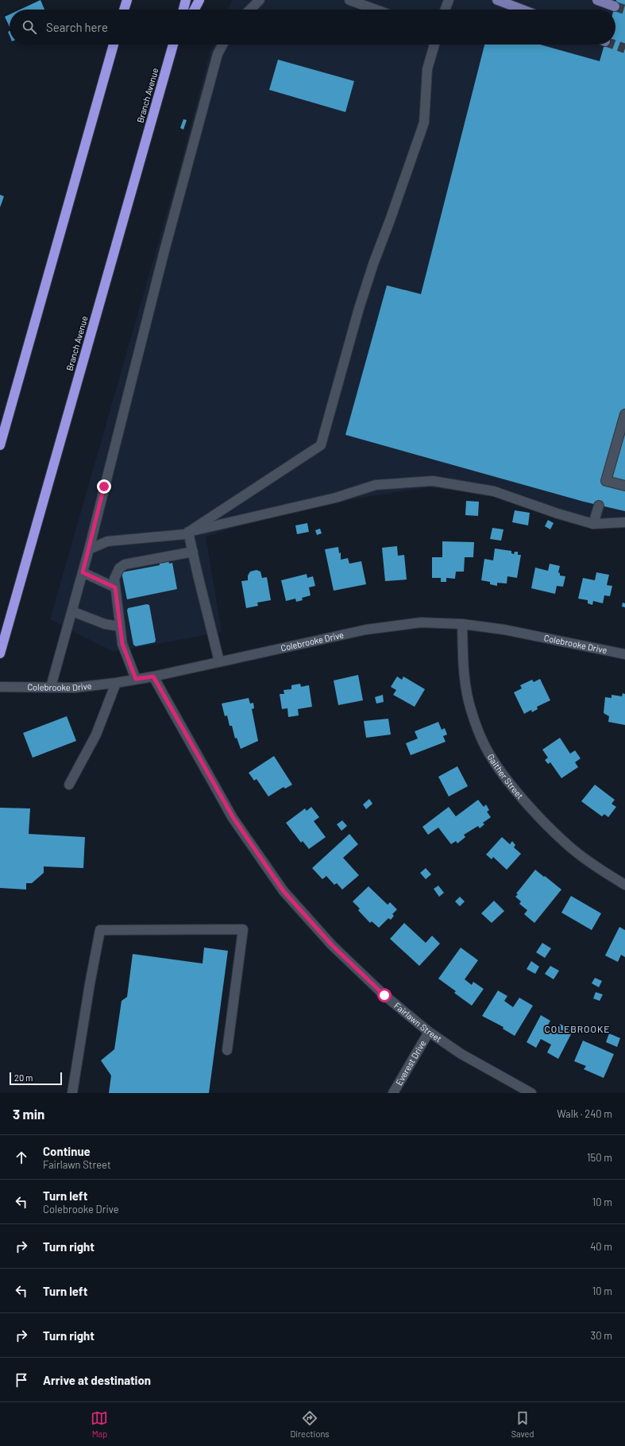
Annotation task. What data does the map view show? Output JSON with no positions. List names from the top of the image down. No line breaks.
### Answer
{"streets":{"highway":["Branch Avenue"],"street":["Colebrooke Drive","Gaither Street","Fairlawn Street","Everest Drive"]},"crossings":[["Colebrooke Drive","Gaither Street"],["Colebrooke Drive","Fairlawn Street"],["Fairlawn Street","Everest Drive"]],"districts":["COLEBROOKE"],"scale_bar":"20 m","page":{"search":"Search here","scale":"20 m","heading":["3 min","Walk · 240 m"],"list":[["Continue","Fairlawn Street","150 m"],["Turn left","Colebrooke Drive","10 m"],["Turn right","40 m"],["Turn left","10 m"],["Turn right","30 m"],"Arrive at destination"],"nav":["Map","Directions","Saved"]}}
